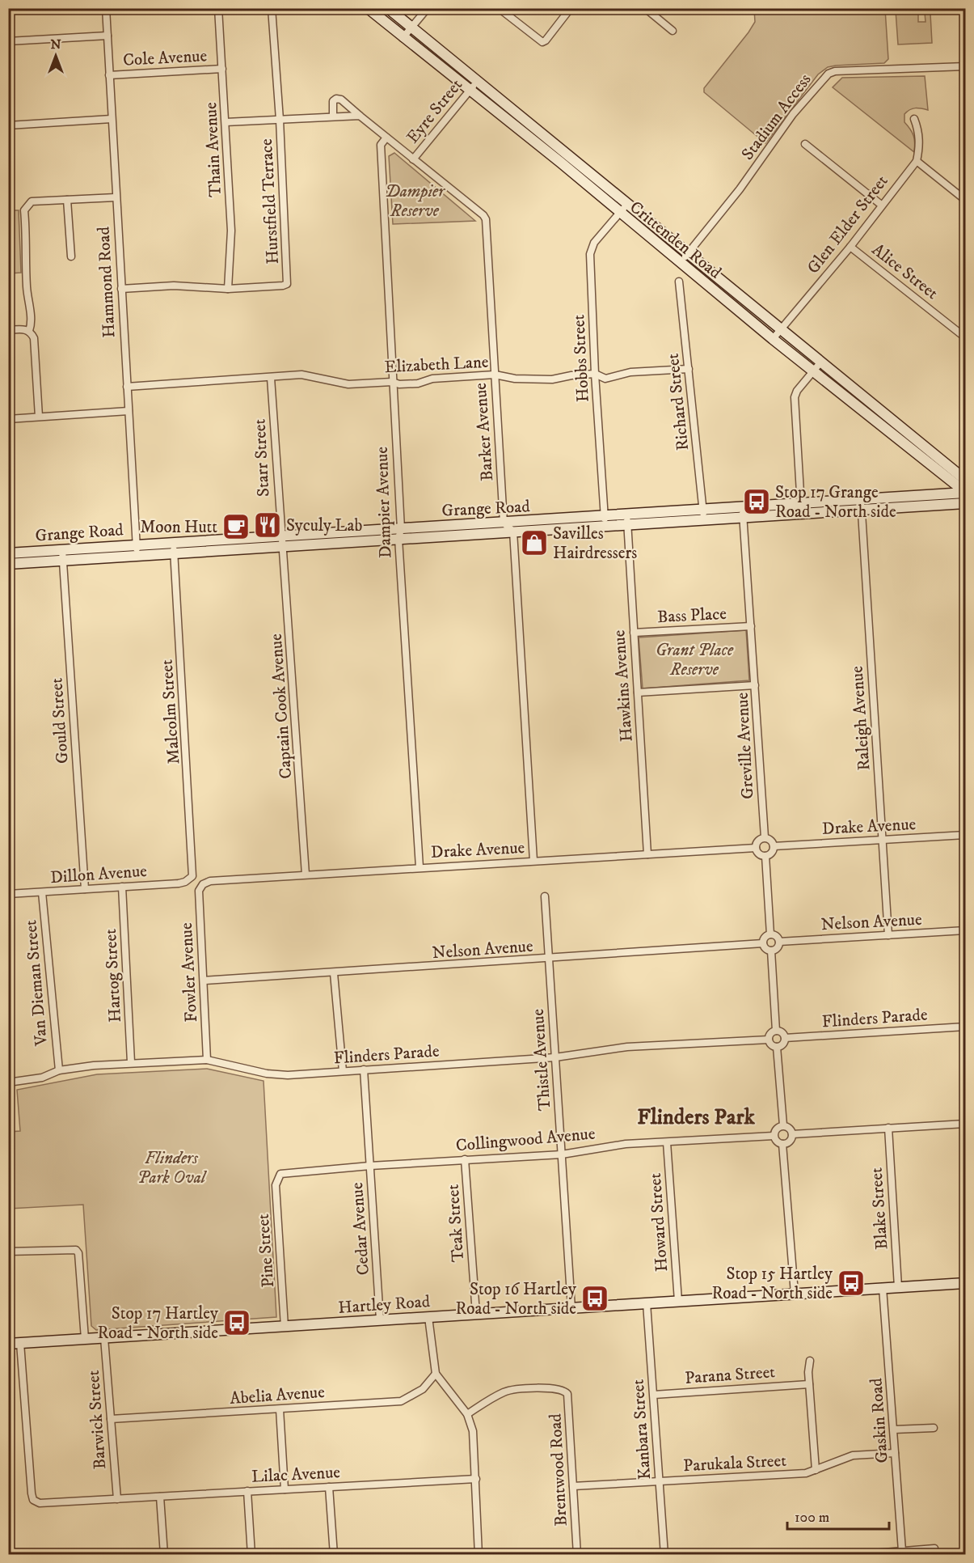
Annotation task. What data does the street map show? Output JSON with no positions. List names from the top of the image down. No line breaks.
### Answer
{"streets":{"main road":["Crittenden Road","Grange Road","Hartley Road"],"street":["Cole Avenue","Eyre Street","Stadium Access","Thain Avenue","Hurstfield Terrace","Glen Elder Street","Alice Street","Hammond Road","Hobbs Street","Elizabeth Lane","Richard Street","Barker Avenue","Starr Street","Dampier Avenue","Bass Place","Hawkins Avenue","Captain Cook Avenue","Malcolm Street","Raleigh Avenue","Gould Street","Greville Avenue","Drake Avenue","Dillon Avenue","Nelson Avenue","Fowler Avenue","Hartog Street","Van Dieman Street","Flinders Parade","Thistle Avenue","Collingwood Avenue","Blake Street","Howard Street","Teak Street","Cedar Avenue","Pine Street","Parana Street","Abelia Avenue","Barwick Street","Gaskin Road","Kanbara Street","Parukala Street","Brentwood Road","Lilac Avenue"]},"crossings":[["Cole Avenue","Thain Avenue"],["Cole Avenue","Hammond Road"],["Eyre Street","Crittenden Road"],["Eyre Street","Barker Avenue"],["Stadium Access","Crittenden Road"],["Thain Avenue","Hurstfield Terrace"],["Hurstfield Terrace","Hammond Road"],["Glen Elder Street","Crittenden Road"],["Glen Elder Street","Alice Street"],["Crittenden Road","Hobbs Street"],["Crittenden Road","Grange Road"],["Hammond Road","Elizabeth Lane"],["Hammond Road","Grange Road"],["Hobbs Street","Elizabeth Lane"],["Hobbs Street","Grange Road"],["Elizabeth Lane","Richard Street"],["Elizabeth Lane","Barker Avenue"],["Elizabeth Lane","Starr Street"],["Elizabeth Lane","Dampier Avenue"],["Richard Street","Grange Road"],["Barker Avenue","Dampier Avenue"],["Barker Avenue","Grange Road"],["Starr Street","Grange Road"],["Starr Street","Captain Cook Avenue"],["Dampier Avenue","Grange Road"],["Dampier Avenue","Drake Avenue"],["Grange Road","Hawkins Avenue"],["Grange Road","Captain Cook Avenue"],["Grange Road","Malcolm Street"],["Grange Road","Raleigh Avenue"],["Grange Road","Gould Street"],["Grange Road","Greville Avenue"],["Bass Place","Hawkins Avenue"],["Bass Place","Greville Avenue"],["Hawkins Avenue","Drake Avenue"],["Captain Cook Avenue","Drake Avenue"],["Malcolm Street","Dillon Avenue"],["Raleigh Avenue","Drake Avenue"],["Raleigh Avenue","Nelson Avenue"],["Gould Street","Dillon Avenue"],["Greville Avenue","Drake Avenue"],["Drake Avenue","Fowler Avenue"],["Dillon Avenue","Hartog Street"],["Dillon Avenue","Van Dieman Street"],["Nelson Avenue","Fowler Avenue"],["Nelson Avenue","Thistle Avenue"],["Fowler Avenue","Flinders Parade"],["Hartog Street","Flinders Parade"],["Van Dieman Street","Flinders Parade"],["Flinders Parade","Thistle Avenue"],["Flinders Parade","Cedar Avenue"],["Thistle Avenue","Collingwood Avenue"],["Thistle Avenue","Hartley Road"],["Collingwood Avenue","Howard Street"],["Collingwood Avenue","Teak Street"],["Collingwood Avenue","Cedar Avenue"],["Collingwood Avenue","Pine Street"],["Blake Street","Hartley Road"],["Howard Street","Hartley Road"],["Teak Street","Hartley Road"],["Cedar Avenue","Hartley Road"],["Pine Street","Hartley Road"],["Hartley Road","Barwick Street"],["Hartley Road","Gaskin Road"],["Hartley Road","Kanbara Street"],["Hartley Road","Lilac Avenue"],["Parana Street","Kanbara Street"],["Abelia Avenue","Barwick Street"],["Barwick Street","Lilac Avenue"],["Gaskin Road","Parukala Street"],["Kanbara Street","Parukala Street"],["Parukala Street","Brentwood Road"]],"districts":["Flinders Park"],"parks":["Dampier Reserve","Grant Place Reserve","Flinders Park Oval"],"places":{"bus stop":["Stop 17 Grange Road - North side","Stop 15 Hartley Road - North side","Stop 16 Hartley Road - North side","Stop 17 Hartley Road - North side"],"restaurant":["Syculy Lab"],"cafe":["Moon Hutt"],"shop":["Savilles Hairdressers"]},"scale_bar":"100 m","north":"top"}
